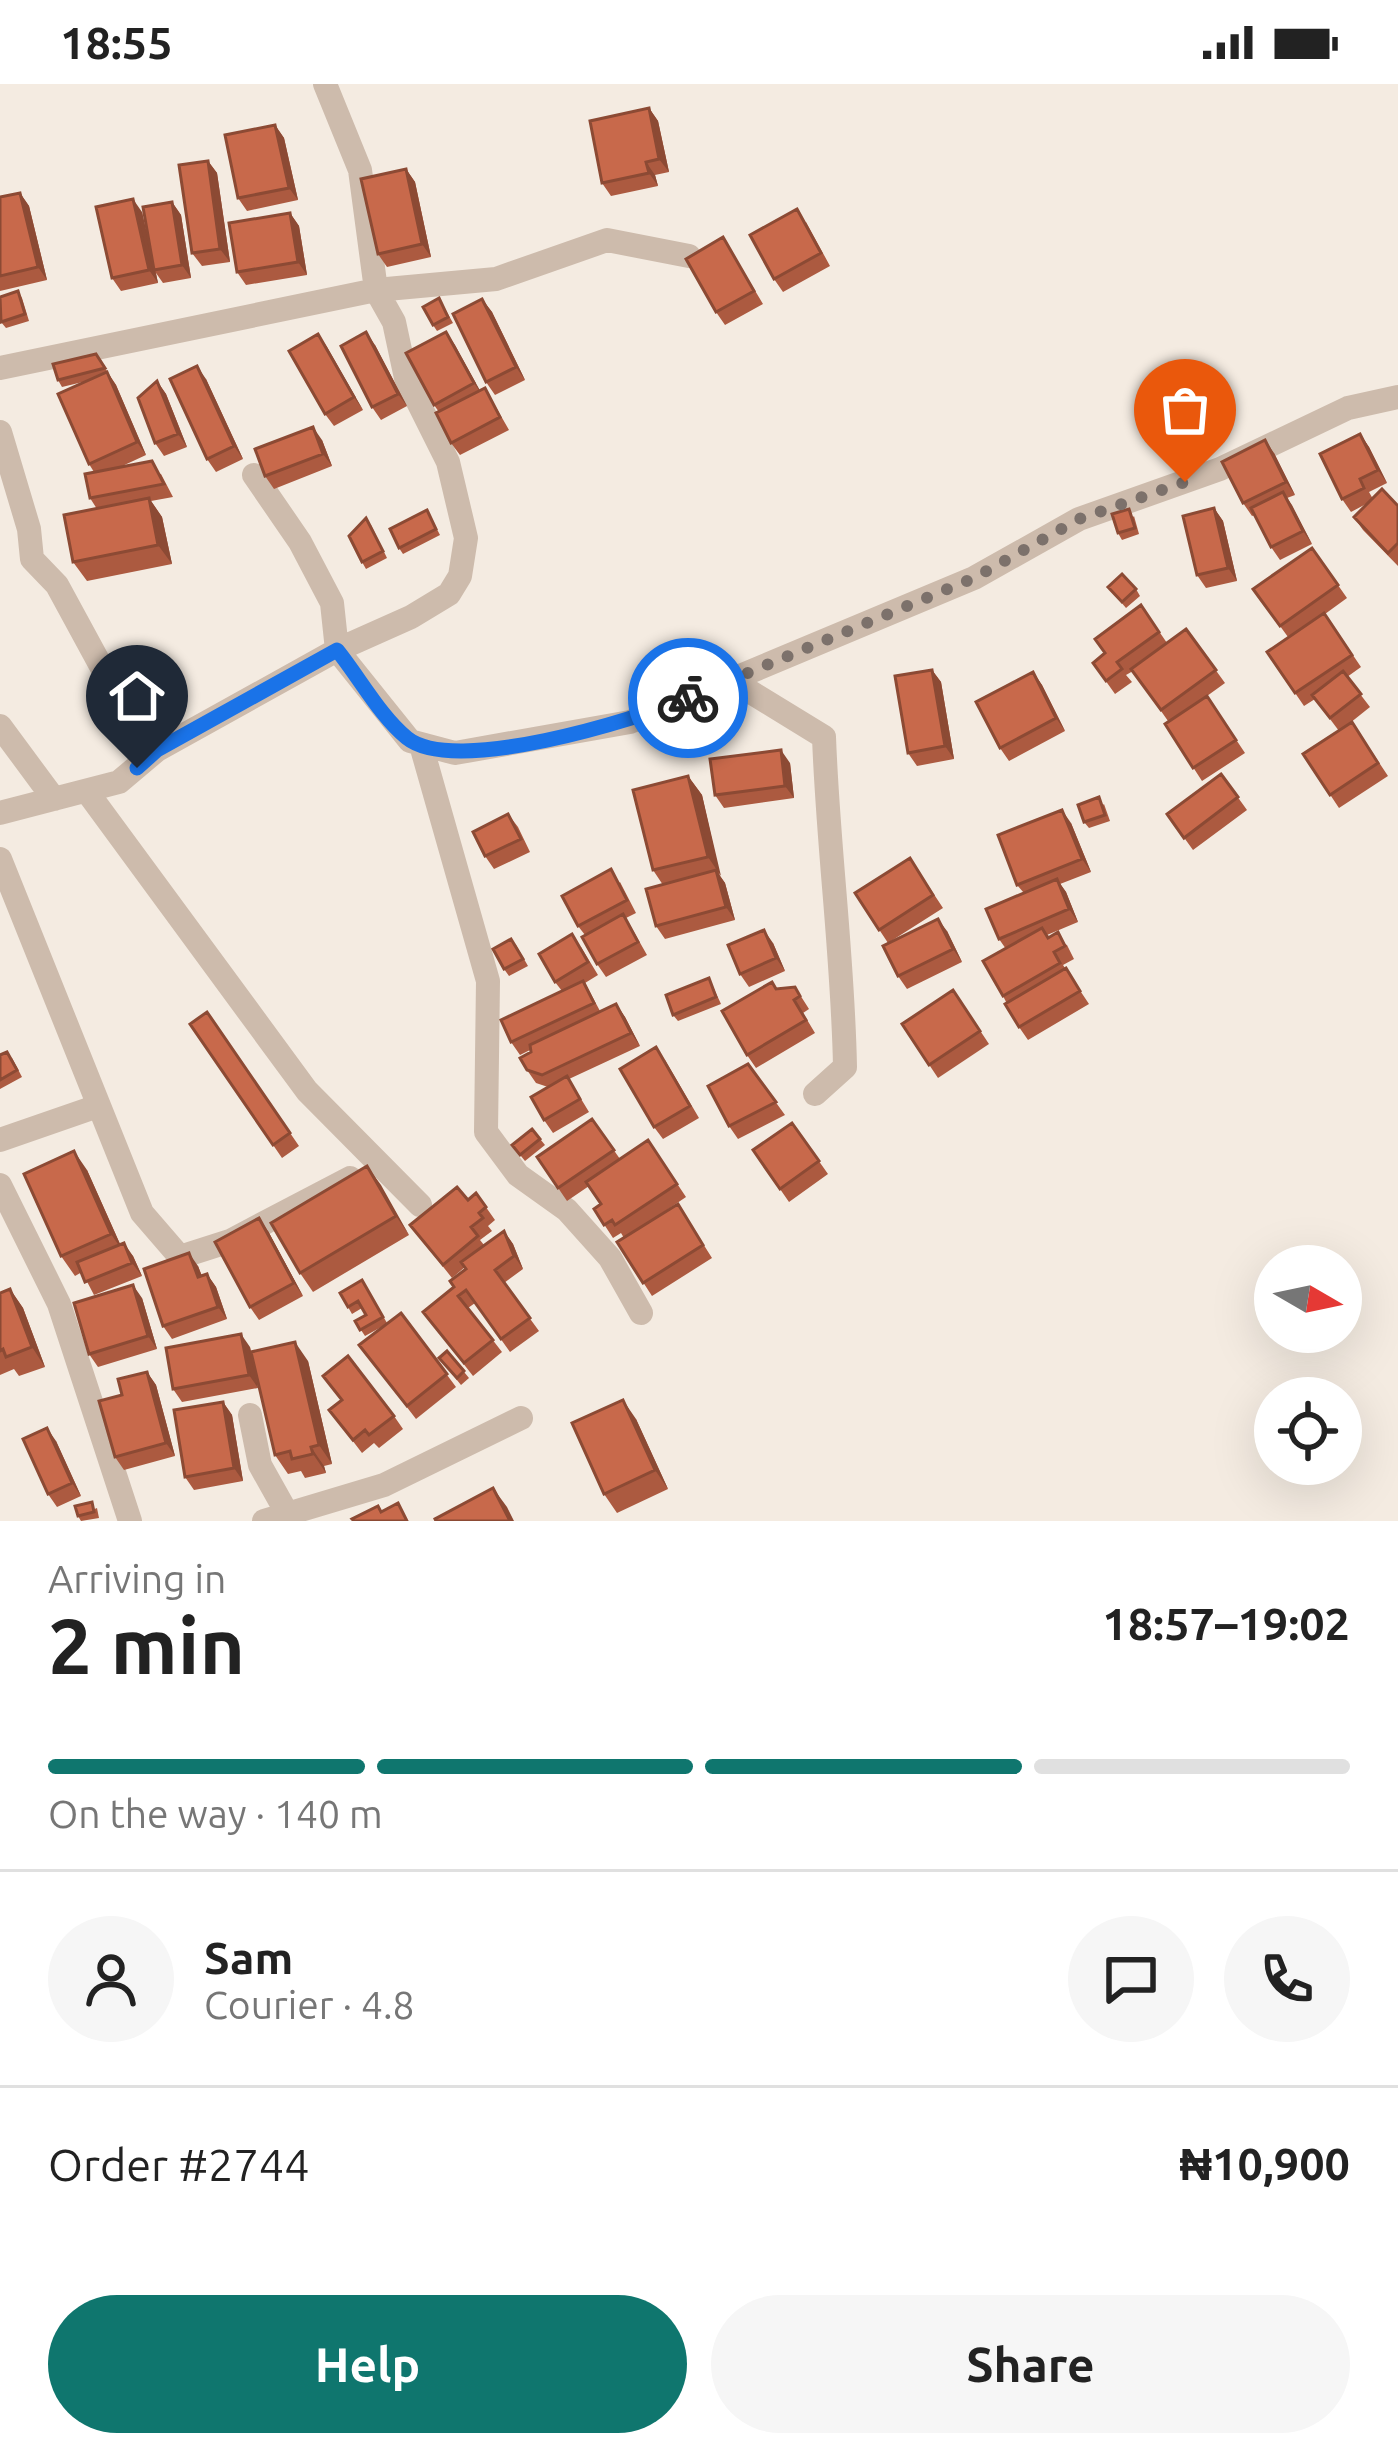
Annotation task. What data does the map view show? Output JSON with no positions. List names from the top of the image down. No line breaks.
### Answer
{"north":"right","page":{"status":"18:55","heading":["2 min","Arriving in","18:57–19:02"],"panel":["Sam","Courier · 4.8","Order #2744","₦10,900"],"bar":"On the way · 140 m","buttons":["Help","Share"]}}
